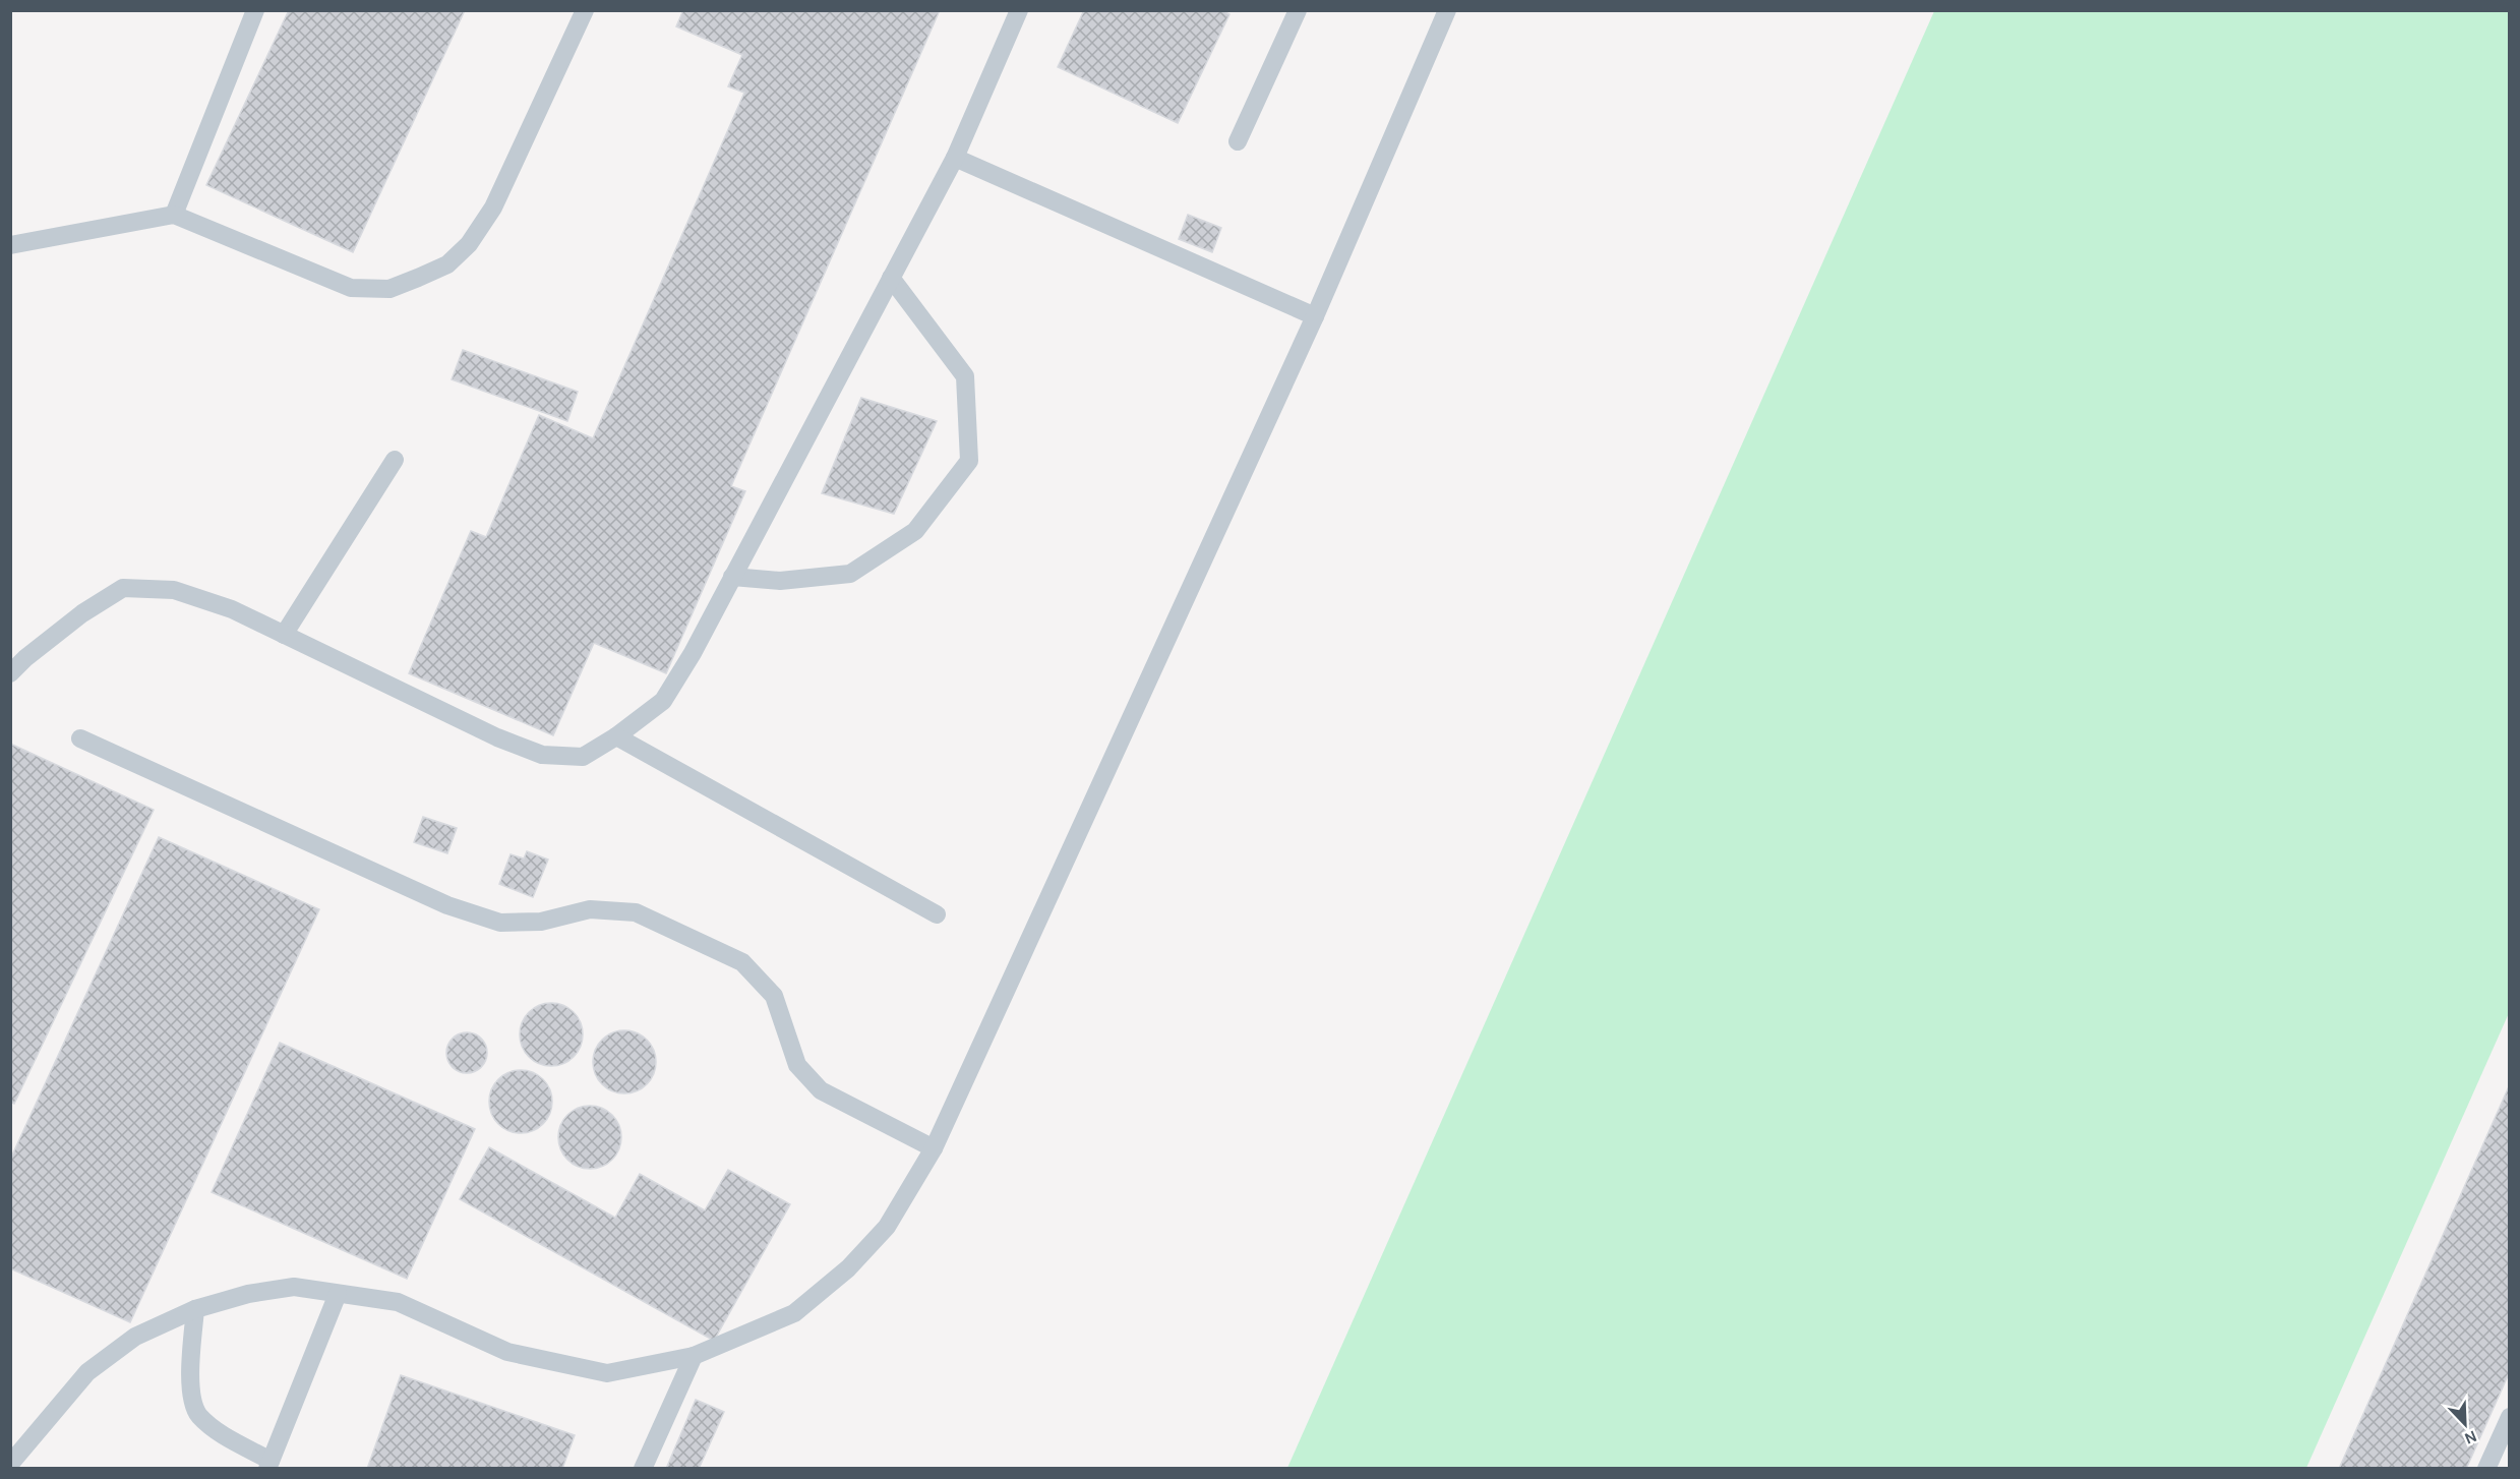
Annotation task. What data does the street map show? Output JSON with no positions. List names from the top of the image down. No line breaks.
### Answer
{"north":"bottom right"}
